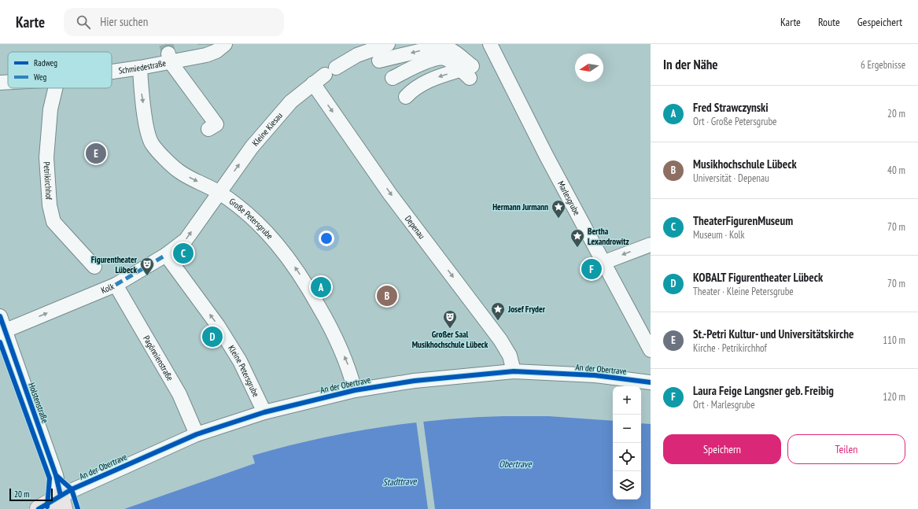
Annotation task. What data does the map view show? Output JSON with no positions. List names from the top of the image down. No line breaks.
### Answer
{"streets":{"street":["Schmiedestraße","Kleine Kiesau","Petrikirchhof","Marlesgrube","Große Petersgrube","Depenau","Kolk","Pagönnienstraße","An der Obertrave","Kleine Petersgrube","Holstenstraße"]},"crossings":[["Schmiedestraße","Große Petersgrube"],["Kleine Kiesau","Große Petersgrube"],["Kleine Kiesau","Depenau"],["Kleine Kiesau","Kolk"],["Große Petersgrube","Kolk"],["Große Petersgrube","An der Obertrave"],["Depenau","An der Obertrave"],["Kolk","Pagönnienstraße"],["Kolk","Kleine Petersgrube"],["Kolk","Holstenstraße"],["Pagönnienstraße","An der Obertrave"],["An der Obertrave","Kleine Petersgrube"],["An der Obertrave","Holstenstraße"]],"one_way":["Kleine Kiesau","Depenau","Kolk","Kleine Petersgrube"],"water":["Obertrave","Stadttrave"],"places":{"place":["Hermann Jurmann","Bertha Lexandrowitz","Josef Fryder"],"theatre":["Figurentheater Lübeck","Großer Saal Musikhochschule Lübeck"]},"legend":["Radweg","Weg"],"scale_bar":"20 m","north":"left","page":{"header":"Karte","search":"Hier suchen","nav":["Karte","Route","Gespeichert"],"heading":["In der Nähe","6 Ergebnisse"],"list":[{"mark":"A","name":"Fred Strawczynski","note":"Ort · Große Petersgrube","value":"20 m"},{"mark":"B","name":"Musikhochschule Lübeck","note":"Universität · Depenau","value":"40 m"},{"mark":"C","name":"TheaterFigurenMuseum","note":"Museum · Kolk","value":"70 m"},{"mark":"D","name":"KOBALT Figurentheater Lübeck","note":"Theater · Kleine Petersgrube","value":"70 m"},{"mark":"E","name":"St.-Petri Kultur- und Universitätskirche","note":"Kirche · Petrikirchhof","value":"110 m"},{"mark":"F","name":"Laura Feige Langsner geb. Freibig","note":"Ort · Marlesgrube","value":"120 m"}],"pins":["E","C","F","A","B","D"],"map_buttons":["+","−"],"buttons":["Speichern","Teilen"],"scale":"20 m"}}
